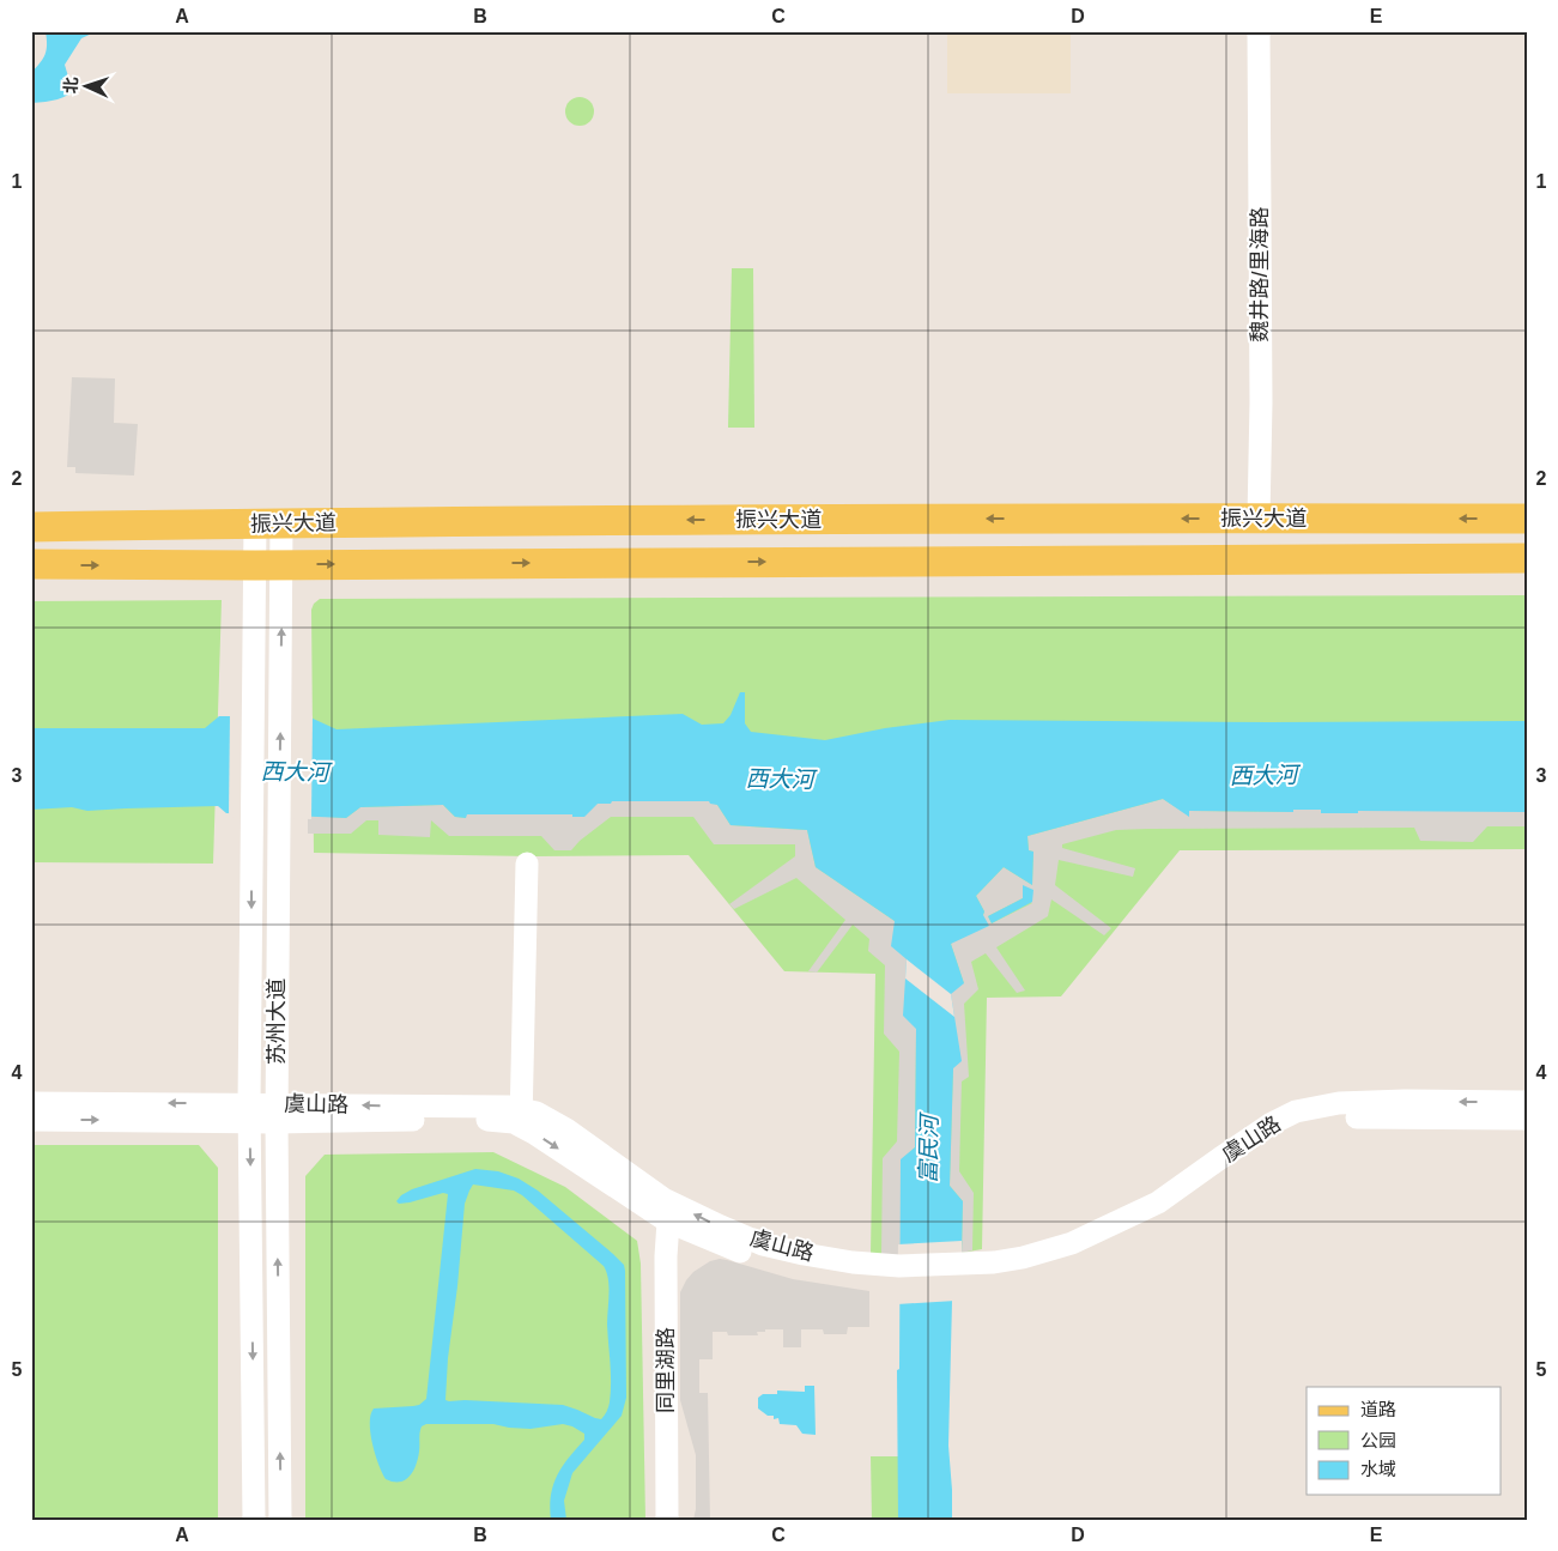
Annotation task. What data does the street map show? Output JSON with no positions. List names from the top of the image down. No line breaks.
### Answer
{"streets":{"main road":["振兴大道"],"street":["魏井路/里海路","苏州大道","虞山路","同里湖路"]},"crossings":[["魏井路/里海路","振兴大道"],["振兴大道","苏州大道"],["苏州大道","虞山路"],["虞山路","同里湖路"]],"water":["西大河","富民河"],"legend":["道路","公园","水域"],"north":"left","grid":{"columns":["A","B","C","D","E"],"rows":["1","2","3","4","5"]}}
